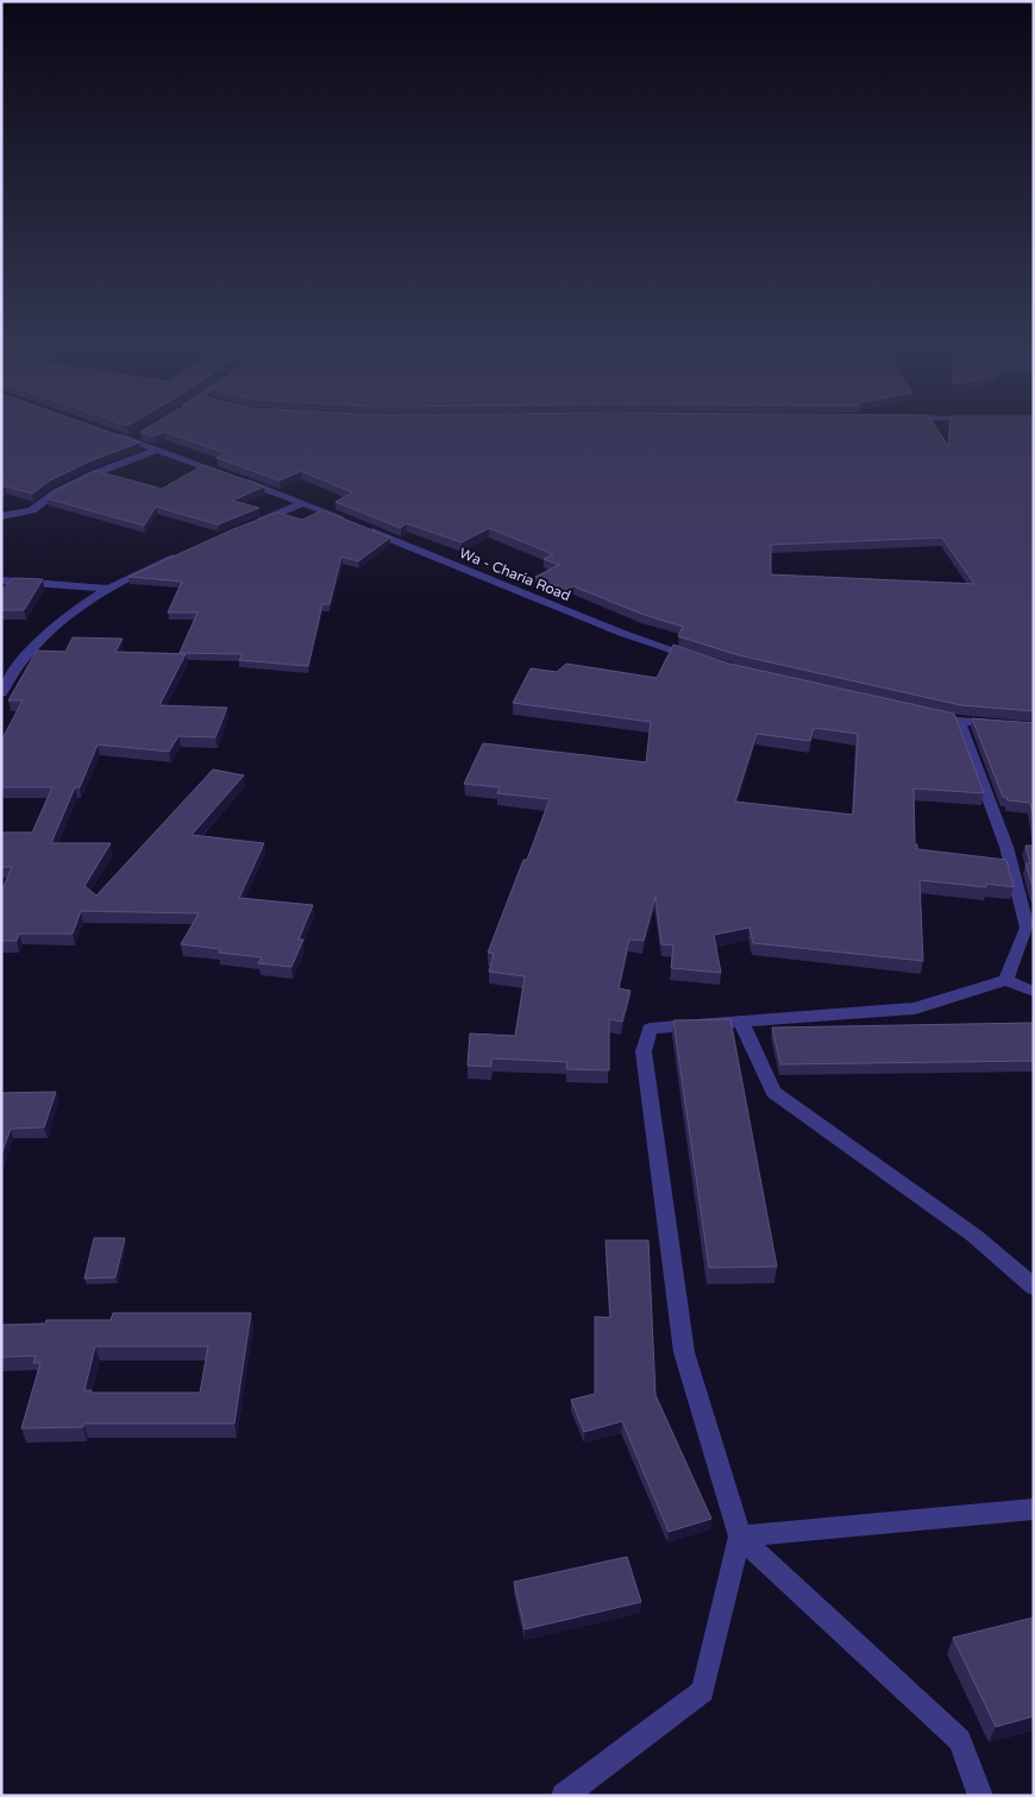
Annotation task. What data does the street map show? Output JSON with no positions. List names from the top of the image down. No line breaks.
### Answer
{"streets":{"street":["Wa - Charia Road"]}}
